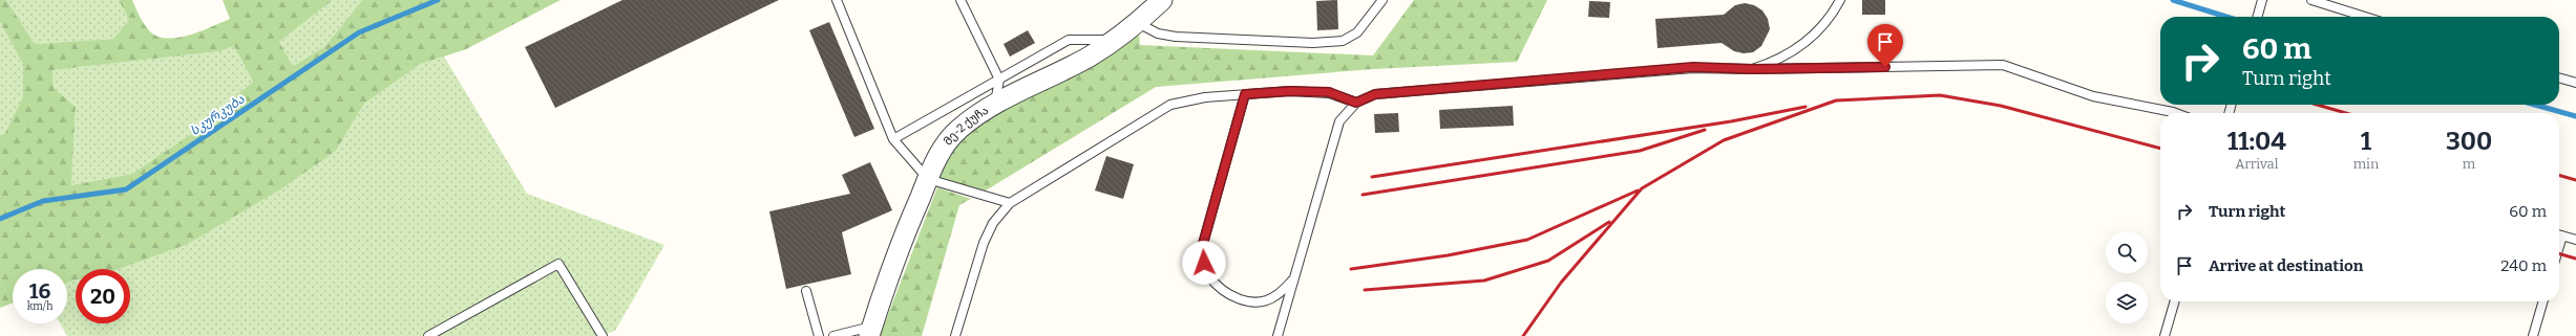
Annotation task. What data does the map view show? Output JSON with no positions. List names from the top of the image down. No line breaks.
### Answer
{"streets":{"street":["მე-2 ქუჩა"]},"water":["სკურკუბა"],"page":{"turn":["60 m","Turn right"],"eta":["11:04","Arrival","1","min","300","m"],"list":[{"name":"Turn right","value":"60 m"},{"name":"Arrive at destination","value":"240 m"}],"speed":"16 km/h","limit":"20"}}
